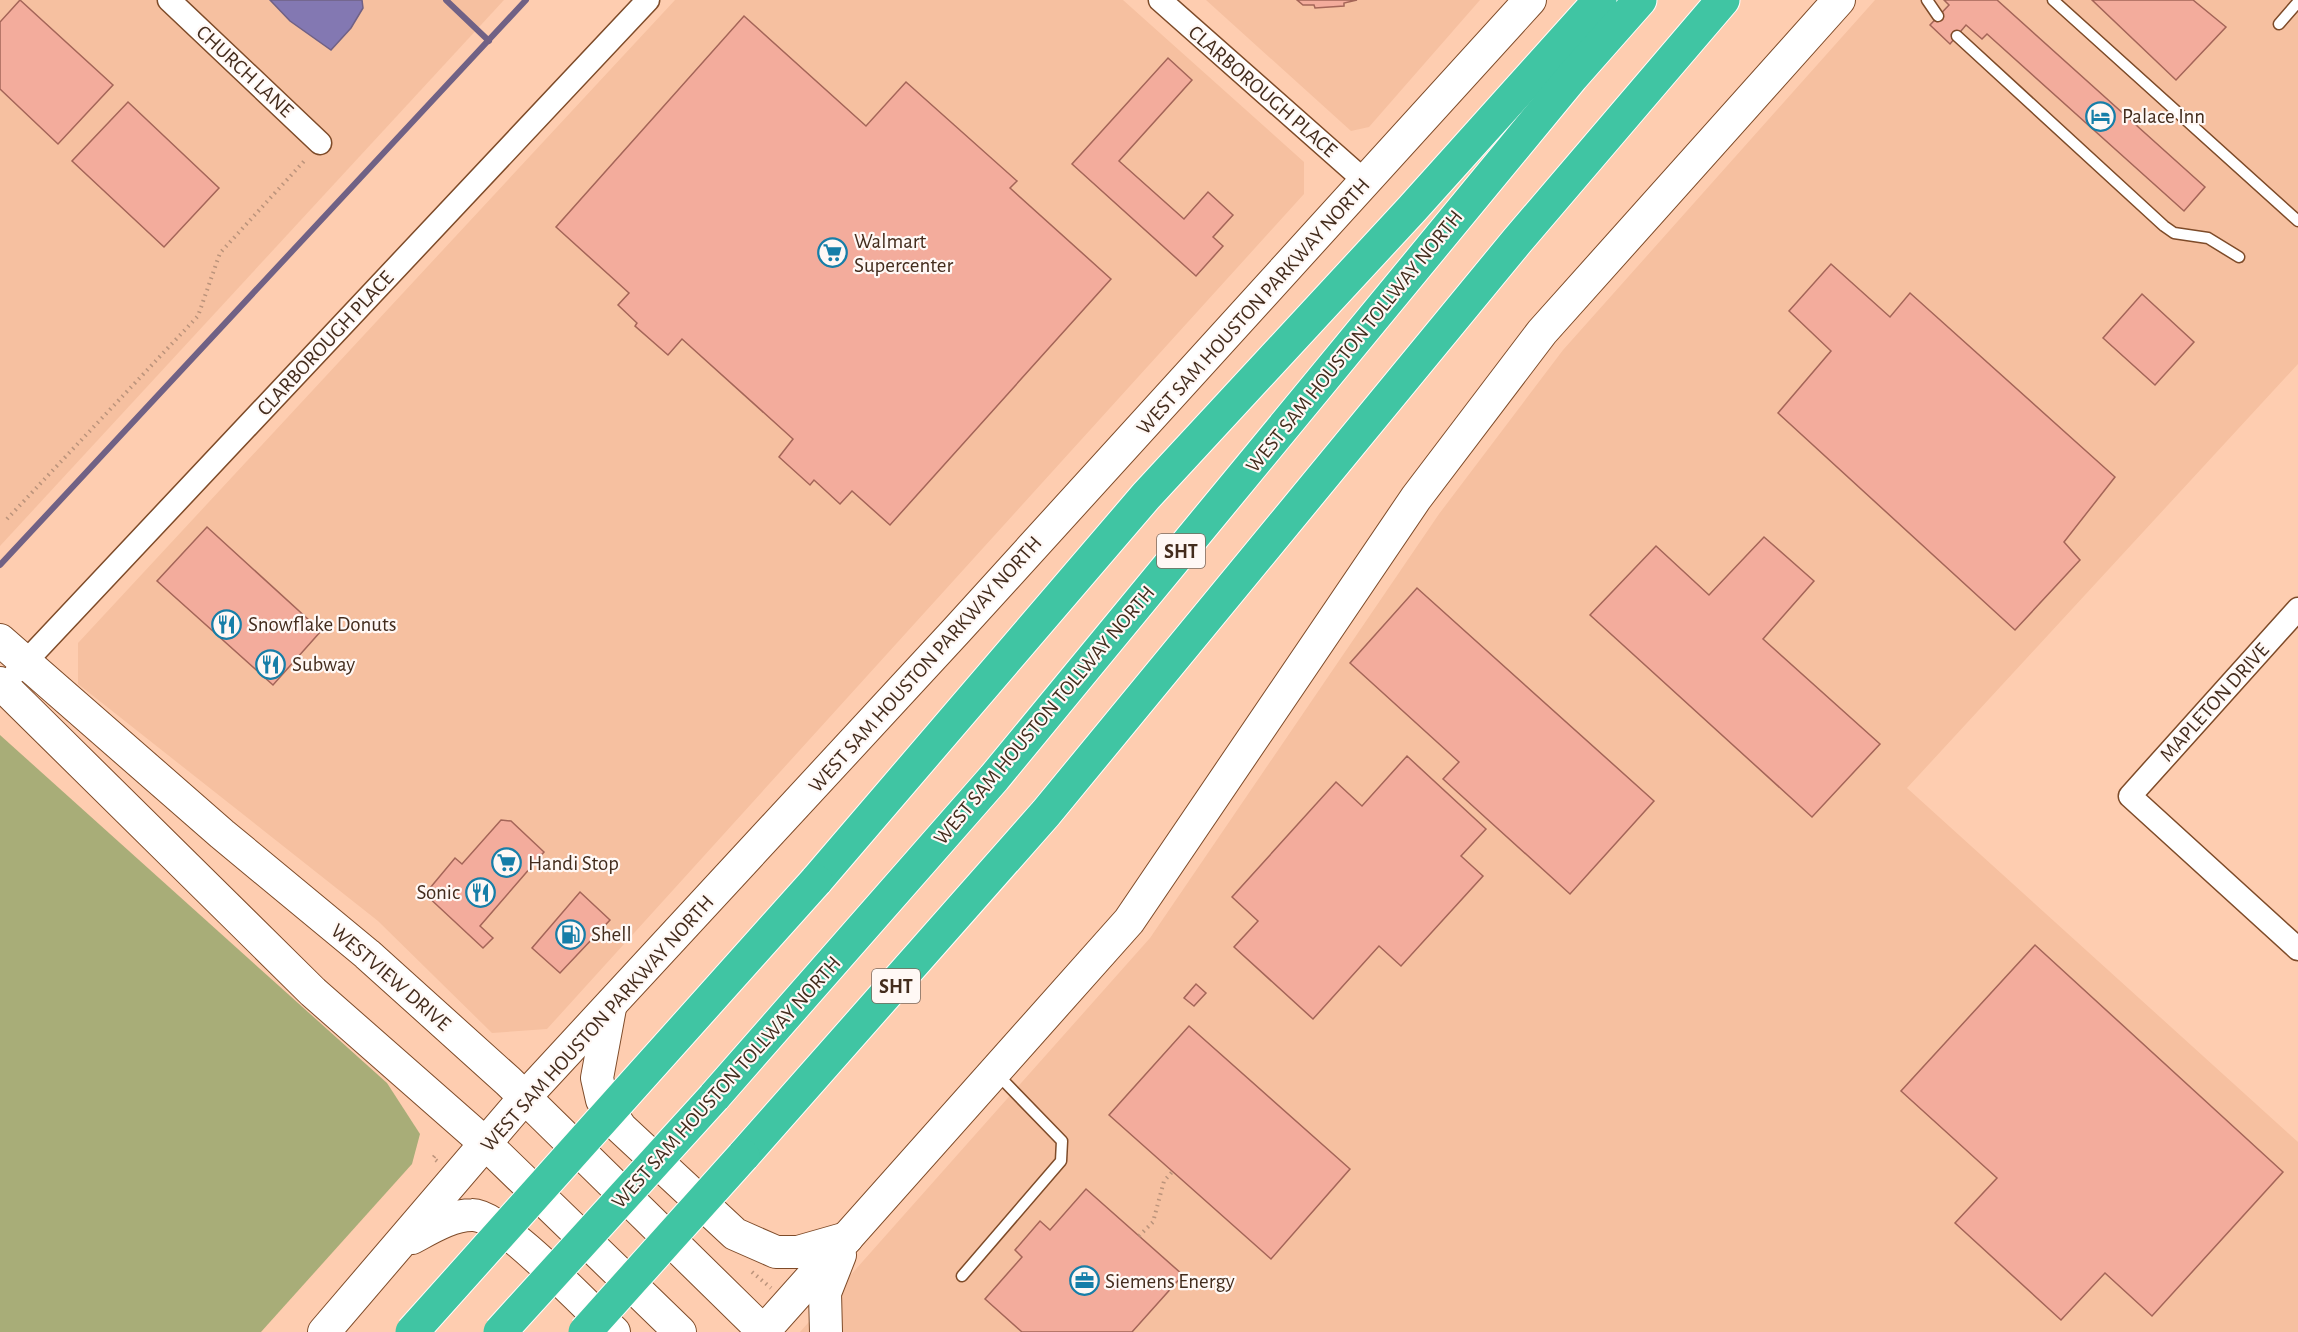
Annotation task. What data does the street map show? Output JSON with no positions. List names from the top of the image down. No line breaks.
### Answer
{"streets":{"highway":["WEST SAM HOUSTON TOLLWAY NORTH","SHT"],"main road":["WEST SAM HOUSTON PARKWAY NORTH","WESTVIEW DRIVE"],"street":["CHURCH LANE","CLARBOROUGH PLACE","MAPLETON DRIVE"]},"crossings":[["CLARBOROUGH PLACE","WEST SAM HOUSTON PARKWAY NORTH"],["CLARBOROUGH PLACE","WESTVIEW DRIVE"],["WEST SAM HOUSTON PARKWAY NORTH","WESTVIEW DRIVE"]],"places":{"hotel":["Palace Inn"],"supermarket":["Walmart Supercenter","Handi Stop"],"restaurant":["Snowflake Donuts","Subway","Sonic"],"fuel station":["Shell"],"office":["Siemens Energy"]}}
